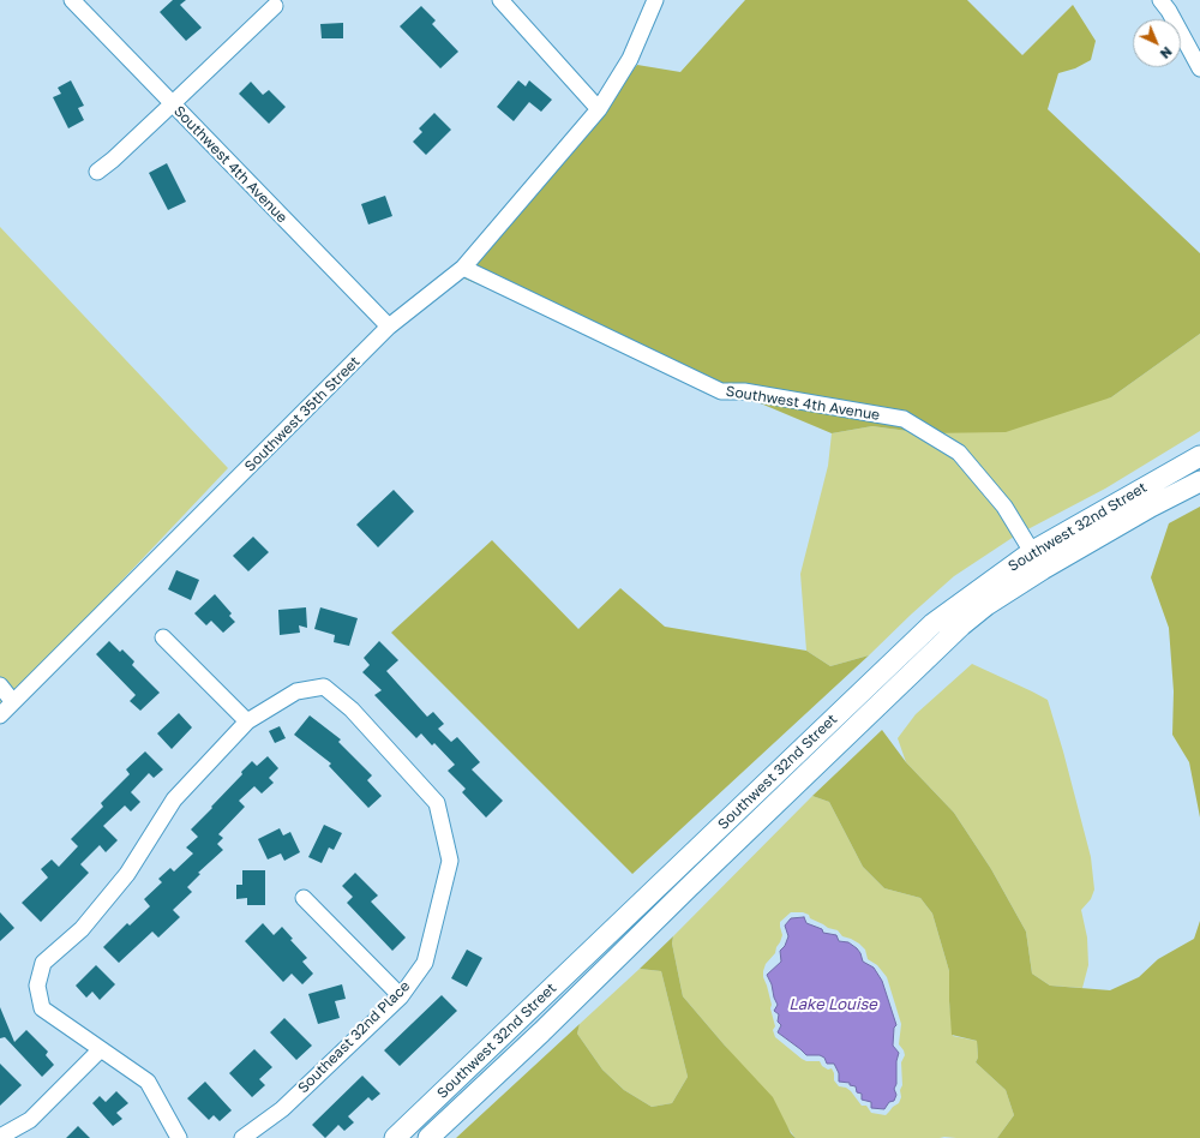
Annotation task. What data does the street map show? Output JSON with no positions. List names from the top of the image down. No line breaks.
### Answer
{"streets":{"main road":["Southwest 32nd Street"],"street":["Southwest 4th Avenue","Southwest 35th Street","Southeast 32nd Place"]},"crossings":[["Southwest 4th Avenue","Southwest 35th Street"],["Southwest 4th Avenue","Southwest 32nd Street"]],"water":["Lake Louise"],"north":"bottom right"}
